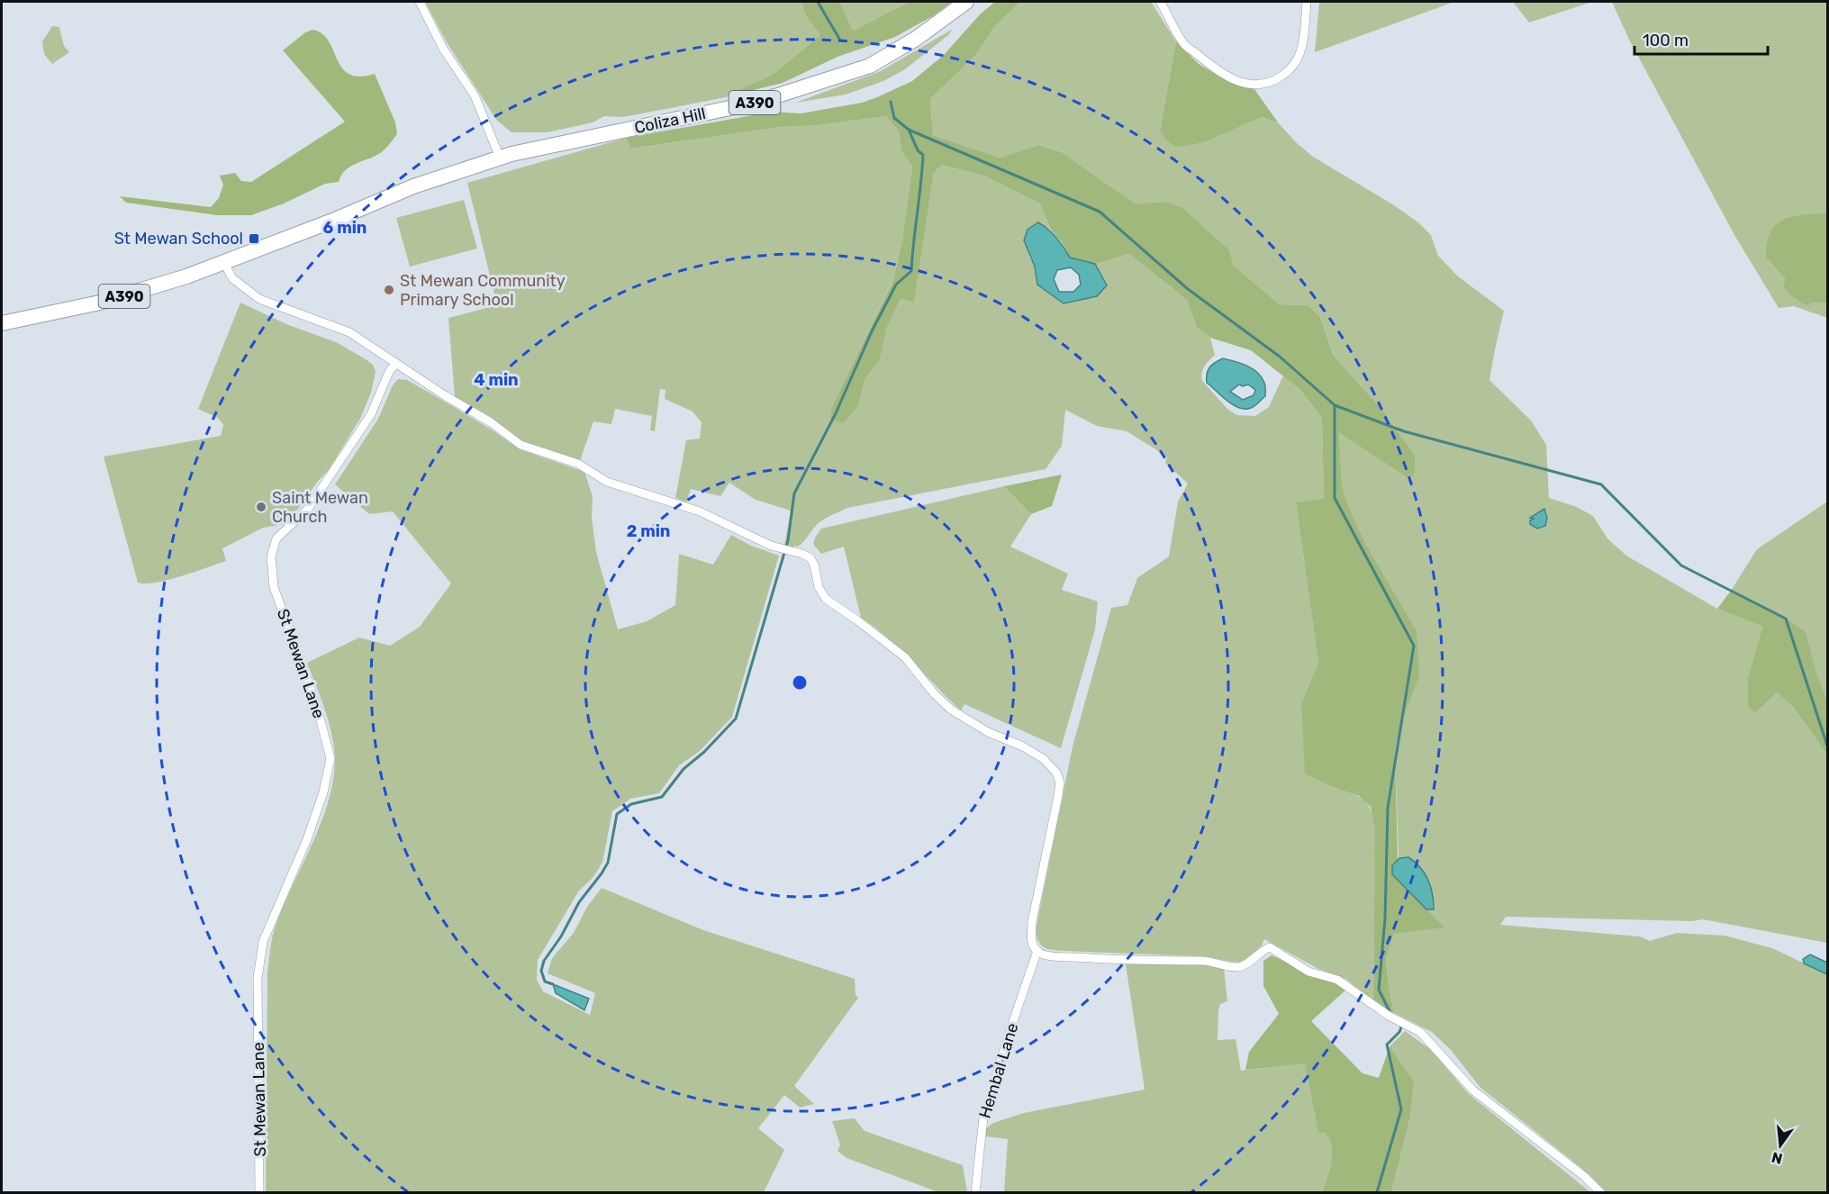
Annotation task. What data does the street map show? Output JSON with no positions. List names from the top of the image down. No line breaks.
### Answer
{"streets":{"highway":["A390","Coliza Hill"],"street":["St Mewan Lane","Hembal Lane"]},"crossings":[["A390","Coliza Hill"]],"places":{"transit":["St Mewan School"],"other":["St Mewan Community Primary School","Saint Mewan Church"]},"scale_bar":"100 m","north":"bottom","rings":["6 min","4 min","2 min"]}
